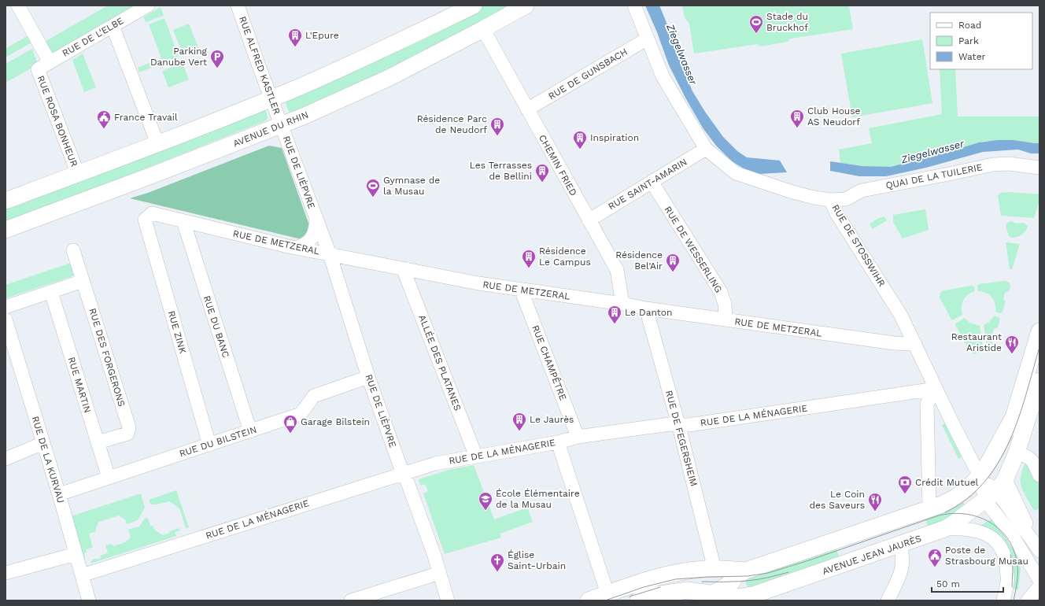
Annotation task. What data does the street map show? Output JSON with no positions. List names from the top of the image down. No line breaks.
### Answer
{"streets":{"main road":["AVENUE DU RHIN","AVENUE JEAN JAURÈS"],"street":["RUE DE L'ELBE","RUE ALFRED KASTLER","RUE DE GUNSBACH","RUE ROSA BONHEUR","CHEMIN FRIED","RUE DE LIÈPVRE","QUAI DE LA TUILERIE","RUE SAINT-AMARIN","RUE DE METZERAL","RUE DE STOSSWIHR","RUE DE WESSERLING","RUE DU BANC","RUE ZINK","RUE DES FORGERONS","ALLÉE DES PLATANES","RUE CHAMPÊTRE","RUE MARTIN","RUE DE LA MÉNAGERIE","RUE DE FEGERSHEIM","RUE DU BILSTEIN","RUE DE LA KURVAU"]},"crossings":[["RUE DE L'ELBE","RUE ROSA BONHEUR"],["RUE ALFRED KASTLER","AVENUE DU RHIN"],["RUE ALFRED KASTLER","RUE DE LIÈPVRE"],["RUE DE GUNSBACH","CHEMIN FRIED"],["RUE DE GUNSBACH","RUE DE STOSSWIHR"],["AVENUE DU RHIN","CHEMIN FRIED"],["AVENUE DU RHIN","RUE DE LIÈPVRE"],["CHEMIN FRIED","RUE SAINT-AMARIN"],["CHEMIN FRIED","RUE DE METZERAL"],["RUE DE LIÈPVRE","RUE DE METZERAL"],["RUE DE LIÈPVRE","RUE DE LA MÉNAGERIE"],["RUE DE LIÈPVRE","RUE DU BILSTEIN"],["QUAI DE LA TUILERIE","RUE DE STOSSWIHR"],["RUE SAINT-AMARIN","RUE DE STOSSWIHR"],["RUE SAINT-AMARIN","RUE DE WESSERLING"],["RUE DE METZERAL","RUE DE STOSSWIHR"],["RUE DE METZERAL","RUE DE WESSERLING"],["RUE DE METZERAL","RUE DU BANC"],["RUE DE METZERAL","RUE ZINK"],["RUE DE METZERAL","ALLÉE DES PLATANES"],["RUE DE METZERAL","RUE CHAMPÊTRE"],["RUE DE METZERAL","RUE DE FEGERSHEIM"],["RUE DE STOSSWIHR","RUE DE LA MÉNAGERIE"],["RUE DE STOSSWIHR","AVENUE JEAN JAURÈS"],["RUE DU BANC","RUE DU BILSTEIN"],["RUE ZINK","RUE DU BILSTEIN"],["RUE DES FORGERONS","RUE MARTIN"],["ALLÉE DES PLATANES","RUE DE LA MÉNAGERIE"],["RUE CHAMPÊTRE","RUE DE LA MÉNAGERIE"],["RUE MARTIN","RUE DU BILSTEIN"],["RUE DE LA MÉNAGERIE","RUE DE FEGERSHEIM"],["RUE DE LA MÉNAGERIE","RUE DE LA KURVAU"],["RUE DU BILSTEIN","RUE DE LA KURVAU"]],"water":["Ziegelwasser"],"places":{"sports":["Stade du Bruckhof","Gymnase de la Musau"],"building":["L'Epure","Club House AS Neudorf","Résidence Parc de Neudorf","Inspiration","Les Terrasses de Bellini","Résidence Le Campus","Résidence Bel'Air","Le Danton","Le Jaurès"],"parking":["Parking Danube Vert"],"public building":["France Travail","Poste de Strasbourg Musau"],"restaurant":["Restaurant Aristide","Le Coin des Saveurs"],"shop":["Garage Bilstein"],"bank":["Crédit Mutuel"],"school or university":["École Élémentaire de la Musau"],"church":["Église Saint-Urbain"]},"legend":["Road","Park","Water"],"scale_bar":"50 m"}
